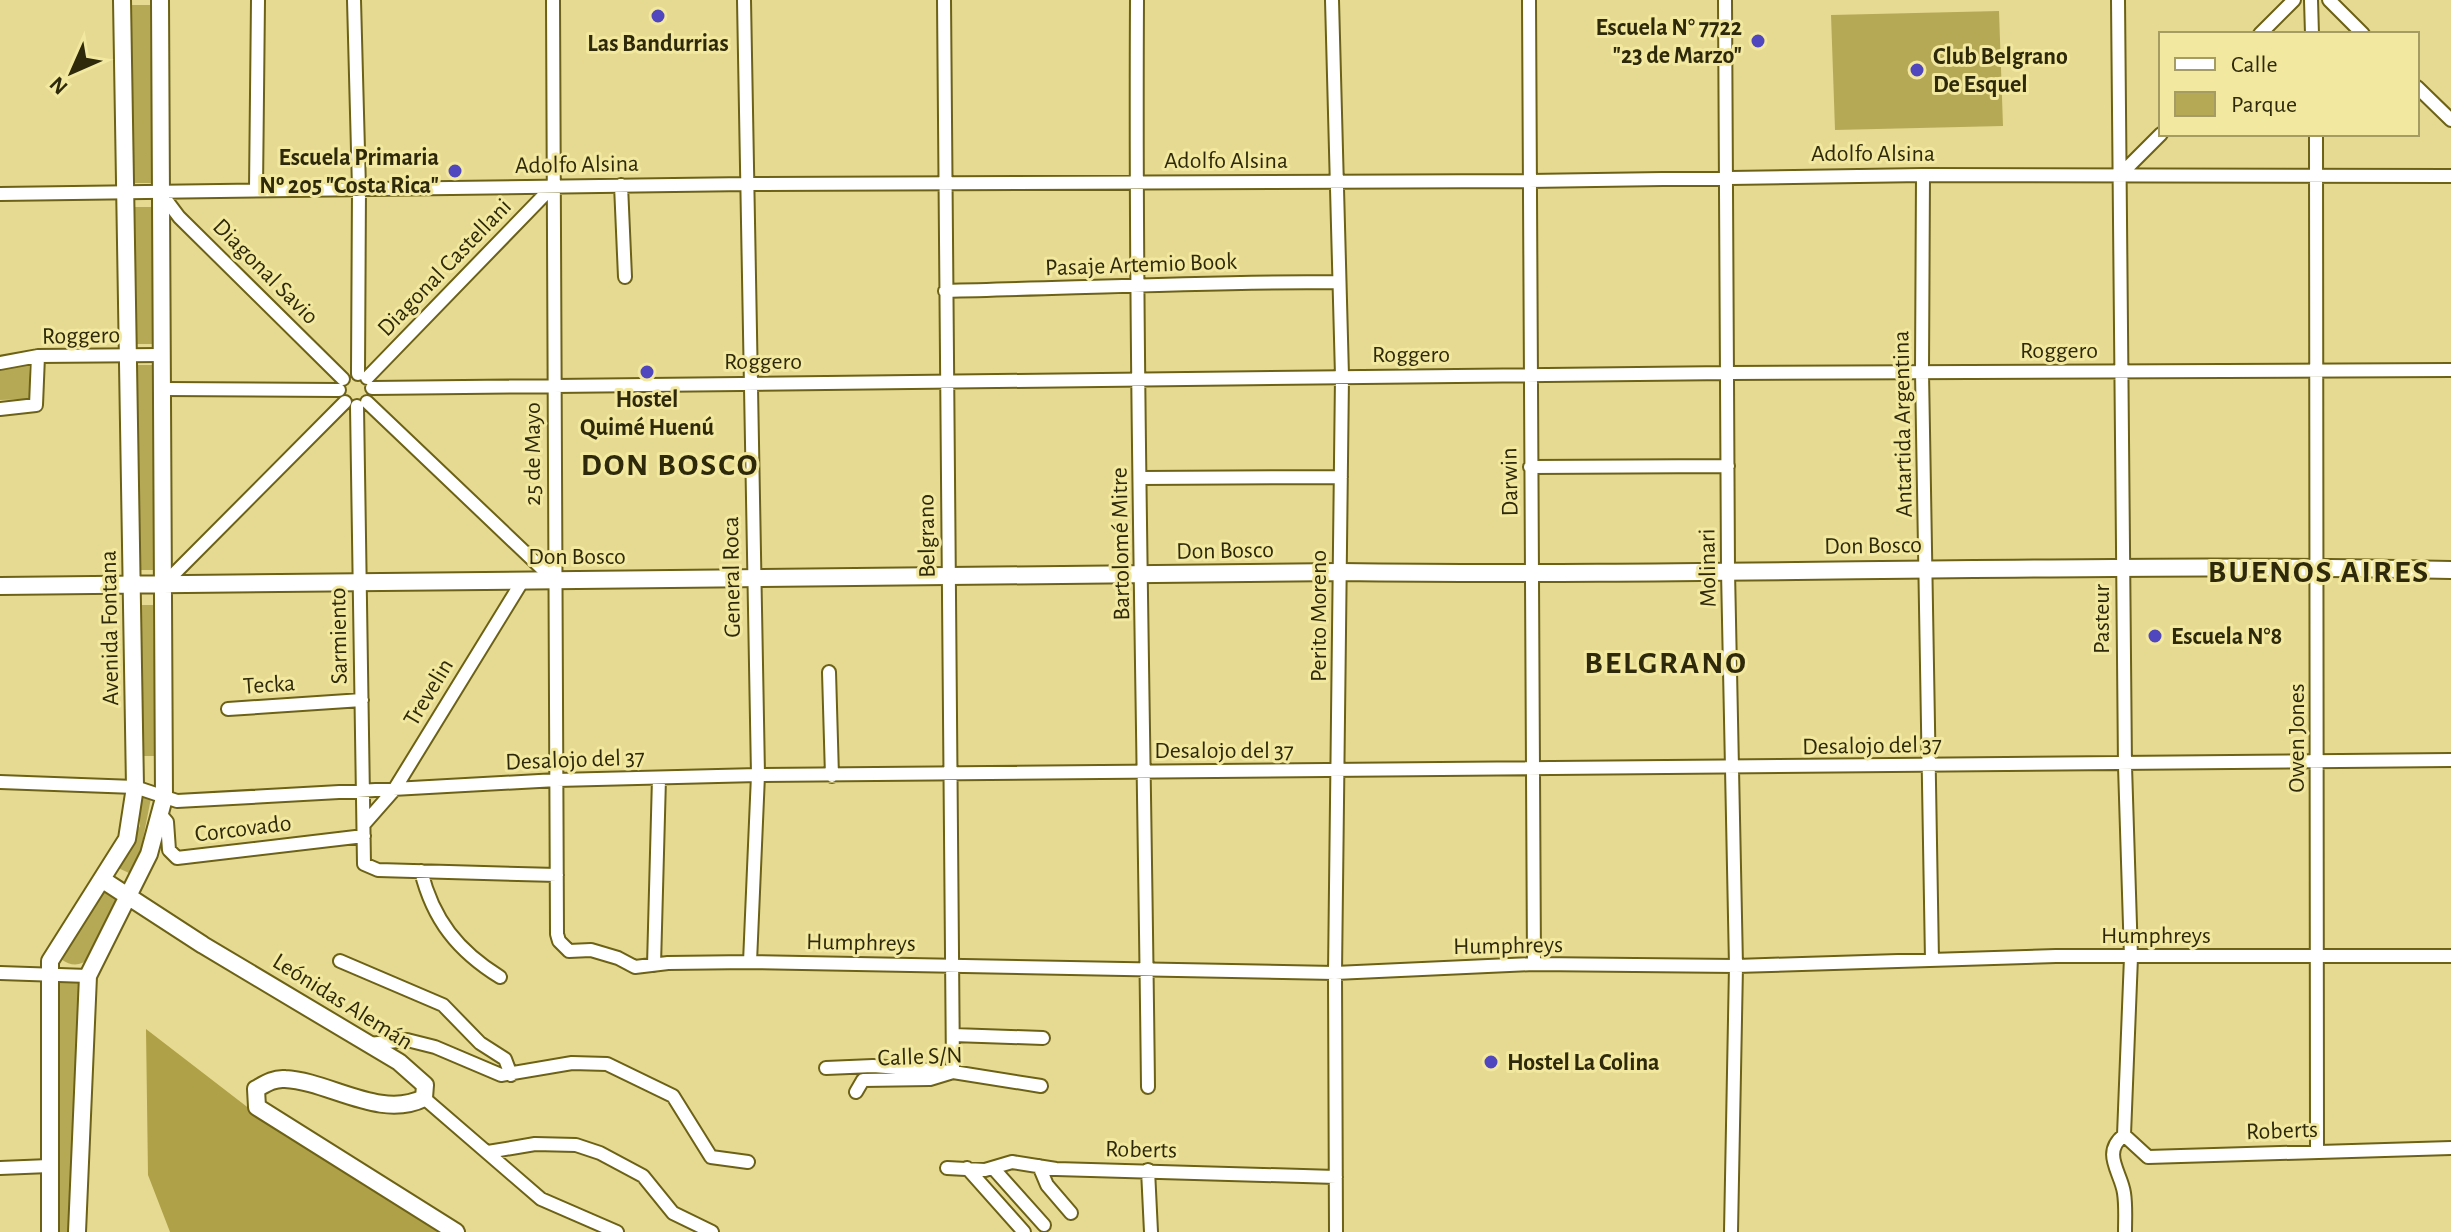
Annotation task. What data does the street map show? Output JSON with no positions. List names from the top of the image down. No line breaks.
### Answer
{"streets":{"street":["Adolfo Alsina","Pasaje Artemio Book","Diagonal Castellani","Diagonal Savio","Roggero","Antartida Argentina","25 de Mayo","Darwin","Belgrano","Bartolomé Mitre","Don Bosco","Molinari","General Roca","Perito Moreno","Pasteur","Avenida Fontana","Sarmiento","Tecka","Trevelin","Owen Jones","Desalojo del 37","Corcovado","Humphreys","Leónidas Alemán","Calle S/N","Roberts"]},"crossings":[["Adolfo Alsina","Diagonal Castellani"],["Adolfo Alsina","Diagonal Savio"],["Adolfo Alsina","Antartida Argentina"],["Adolfo Alsina","25 de Mayo"],["Adolfo Alsina","Darwin"],["Adolfo Alsina","Belgrano"],["Adolfo Alsina","Bartolomé Mitre"],["Adolfo Alsina","Molinari"],["Adolfo Alsina","General Roca"],["Adolfo Alsina","Perito Moreno"],["Adolfo Alsina","Pasteur"],["Adolfo Alsina","Avenida Fontana"],["Adolfo Alsina","Owen Jones"],["Pasaje Artemio Book","Belgrano"],["Pasaje Artemio Book","Bartolomé Mitre"],["Pasaje Artemio Book","Perito Moreno"],["Diagonal Castellani","Roggero"],["Diagonal Castellani","25 de Mayo"],["Diagonal Savio","Sarmiento"],["Roggero","Antartida Argentina"],["Roggero","25 de Mayo"],["Roggero","Darwin"],["Roggero","Belgrano"],["Roggero","Bartolomé Mitre"],["Roggero","Molinari"],["Roggero","General Roca"],["Roggero","Perito Moreno"],["Roggero","Pasteur"],["Roggero","Avenida Fontana"],["Roggero","Owen Jones"],["Antartida Argentina","Don Bosco"],["Antartida Argentina","Desalojo del 37"],["Antartida Argentina","Humphreys"],["25 de Mayo","Don Bosco"],["25 de Mayo","Desalojo del 37"],["25 de Mayo","Humphreys"],["Darwin","Don Bosco"],["Darwin","Desalojo del 37"],["Darwin","Humphreys"],["Belgrano","Don Bosco"],["Belgrano","Desalojo del 37"],["Belgrano","Humphreys"],["Belgrano","Calle S/N"],["Bartolomé Mitre","Don Bosco"],["Bartolomé Mitre","Desalojo del 37"],["Bartolomé Mitre","Humphreys"],["Don Bosco","Molinari"],["Don Bosco","General Roca"],["Don Bosco","Perito Moreno"],["Don Bosco","Pasteur"],["Don Bosco","Avenida Fontana"],["Don Bosco","Sarmiento"],["Don Bosco","Trevelin"],["Don Bosco","Owen Jones"],["Molinari","Desalojo del 37"],["Molinari","Humphreys"],["General Roca","Desalojo del 37"],["General Roca","Humphreys"],["Perito Moreno","Desalojo del 37"],["Perito Moreno","Humphreys"],["Perito Moreno","Roberts"],["Pasteur","Desalojo del 37"],["Pasteur","Humphreys"],["Pasteur","Roberts"],["Avenida Fontana","Desalojo del 37"],["Avenida Fontana","Leónidas Alemán"],["Sarmiento","Tecka"],["Sarmiento","Trevelin"],["Sarmiento","Desalojo del 37"],["Sarmiento","Corcovado"],["Trevelin","Desalojo del 37"],["Trevelin","Corcovado"],["Owen Jones","Desalojo del 37"],["Owen Jones","Humphreys"],["Owen Jones","Roberts"],["Desalojo del 37","Corcovado"]],"districts":["DON BOSCO","BUENOS AIRES","BELGRANO"],"places":["Las Bandurrias","Escuela N° 7722 \"23 de Marzo\"","Club Belgrano De Esquel","Escuela Primaria Nº 205 \"Costa Rica\"","Hostel Quimé Huenú","Escuela N°8","Hostel La Colina"],"legend":["Calle","Parque"],"north":"bottom left"}
